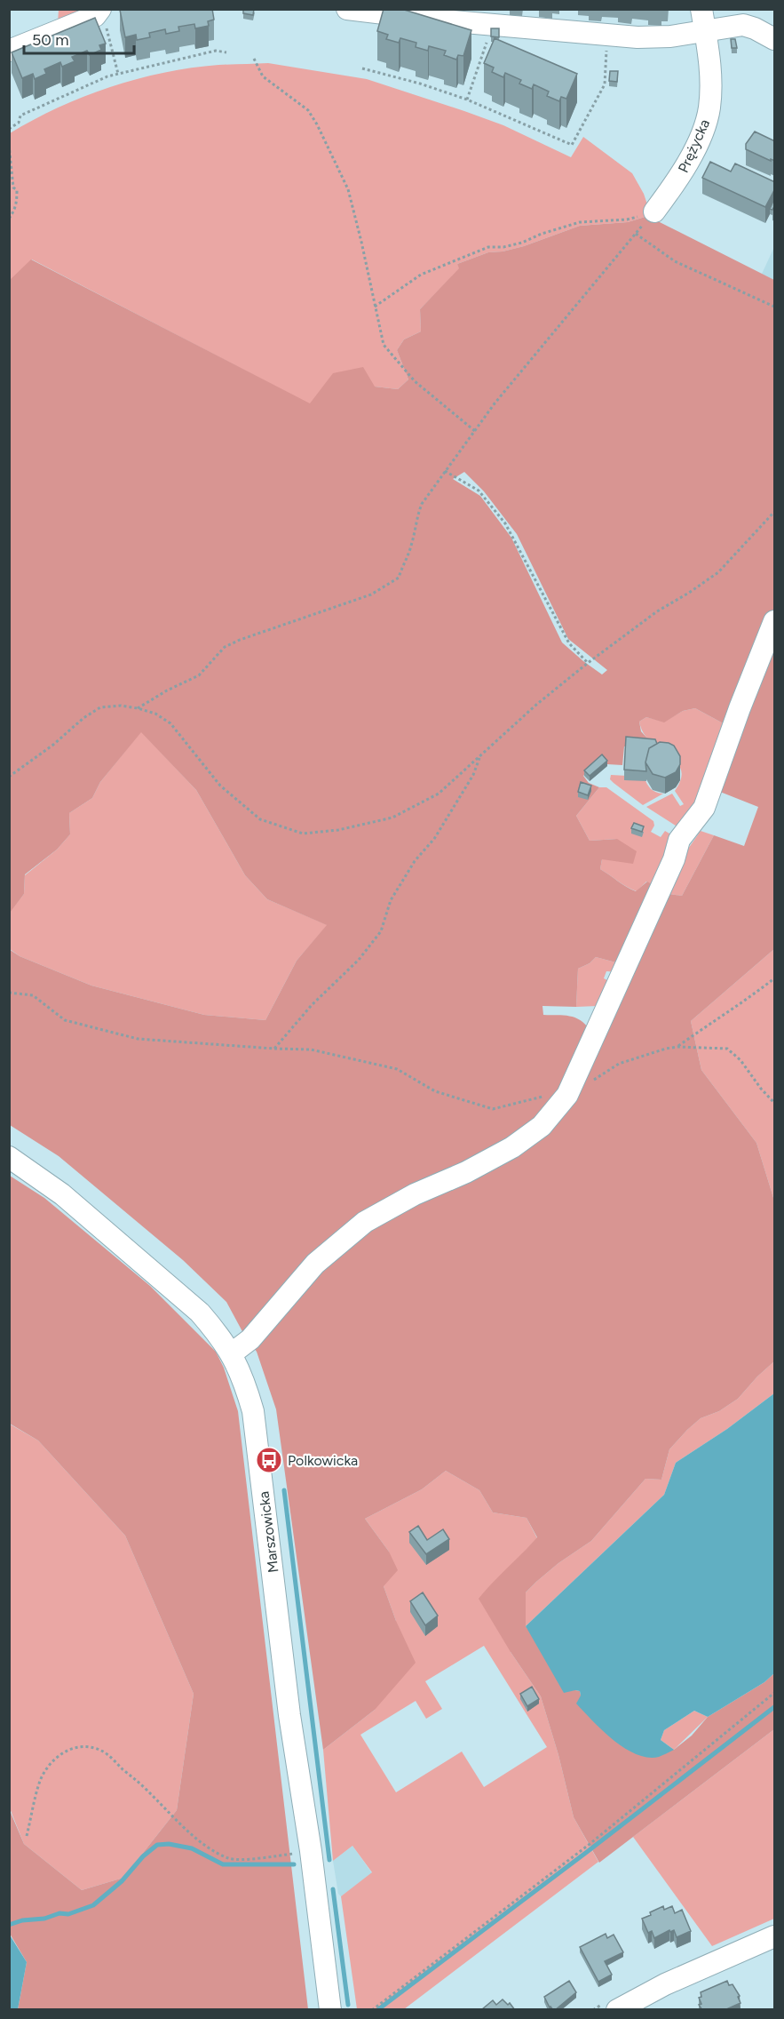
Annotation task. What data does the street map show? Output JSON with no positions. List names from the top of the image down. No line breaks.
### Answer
{"streets":{"street":["Prężycka","Marszowicka"]},"places":{"bus stop":["Polkowicka"]},"scale_bar":"50 m"}
